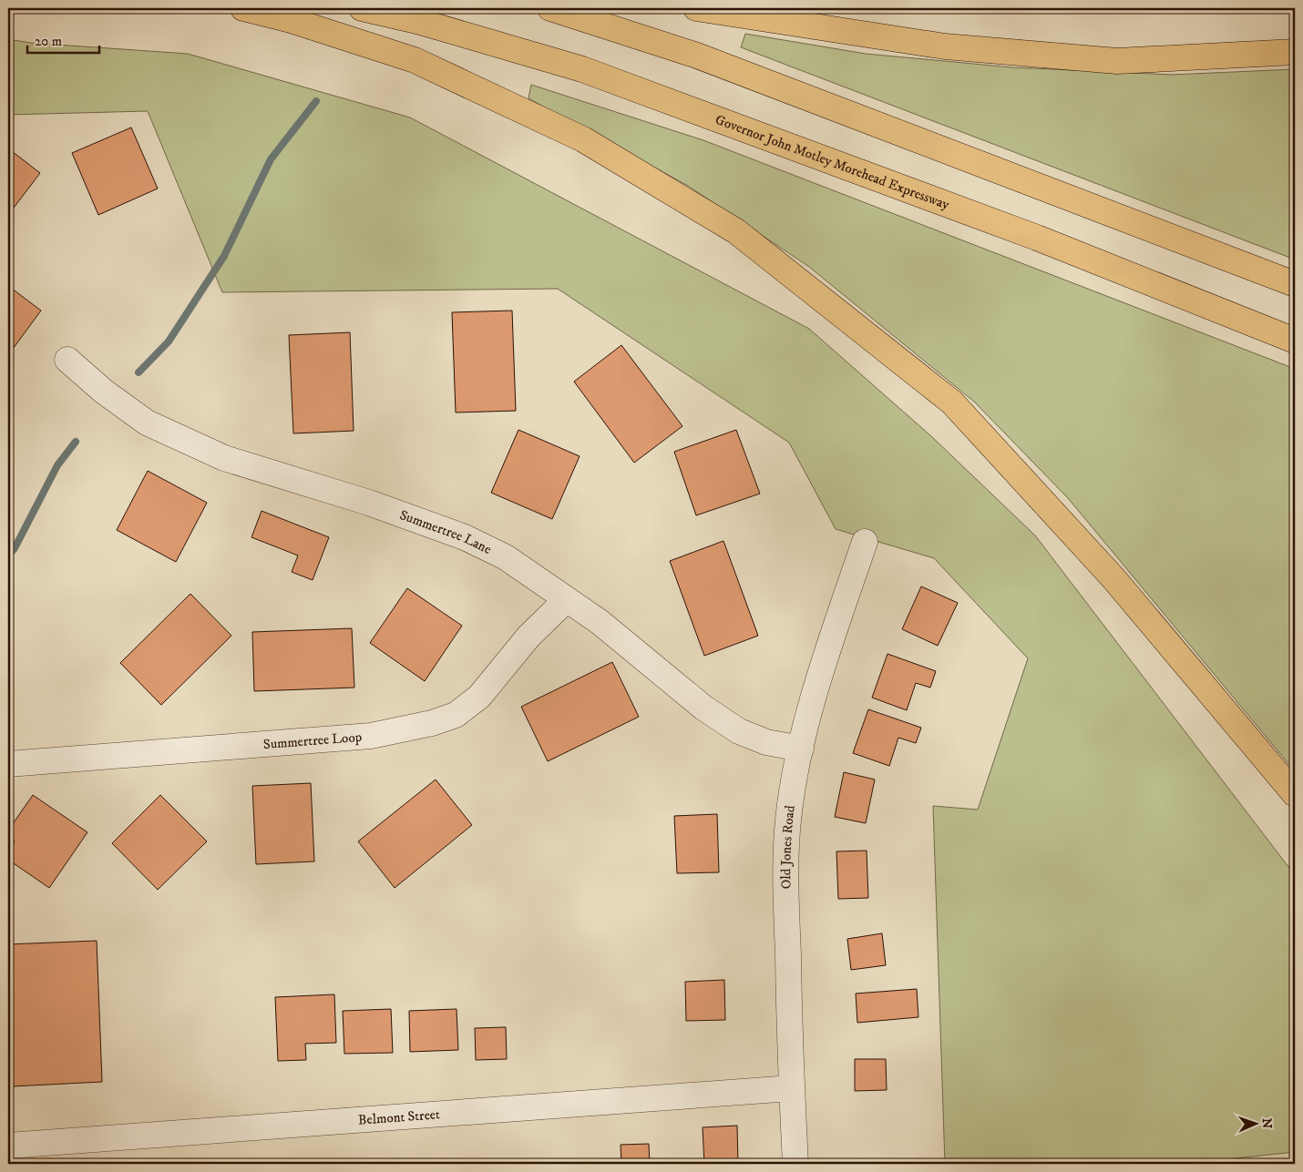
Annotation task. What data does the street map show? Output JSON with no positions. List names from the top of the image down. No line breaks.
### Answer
{"streets":{"highway":["Governor John Motley Morehead Expressway"],"street":["Summertree Lane","Summertree Loop","Old Jones Road","Belmont Street"]},"crossings":[["Summertree Lane","Summertree Loop"],["Summertree Lane","Old Jones Road"],["Old Jones Road","Belmont Street"]],"scale_bar":"20 m","north":"right"}
